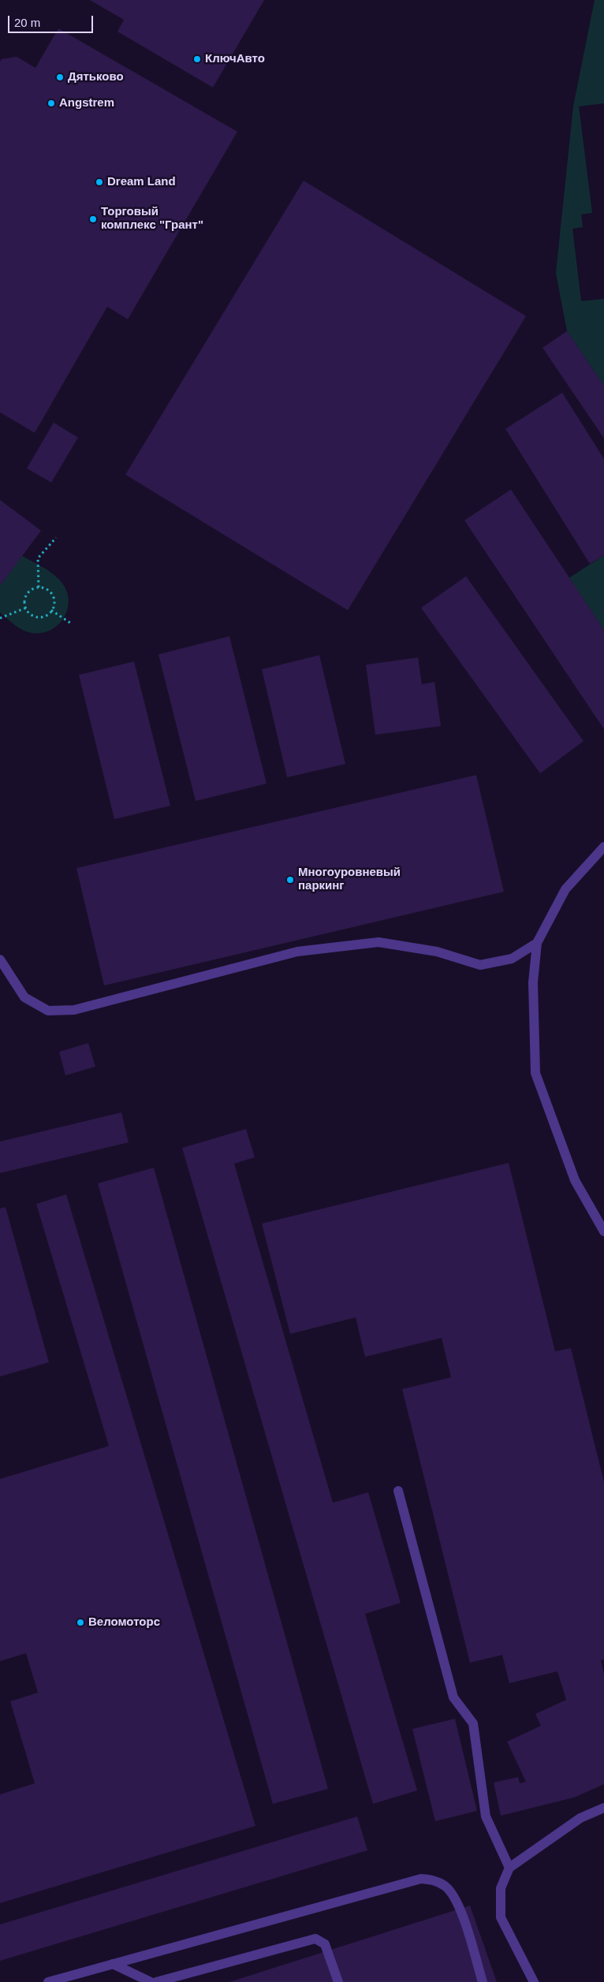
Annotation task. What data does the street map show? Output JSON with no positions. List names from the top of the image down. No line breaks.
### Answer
{"places":["КлючАвто","Дятьково","Angstrem","Dream Land","Торговый комплекс \"Грант\"","Многоуровневый паркинг","Веломоторс"],"scale_bar":"20 m"}
